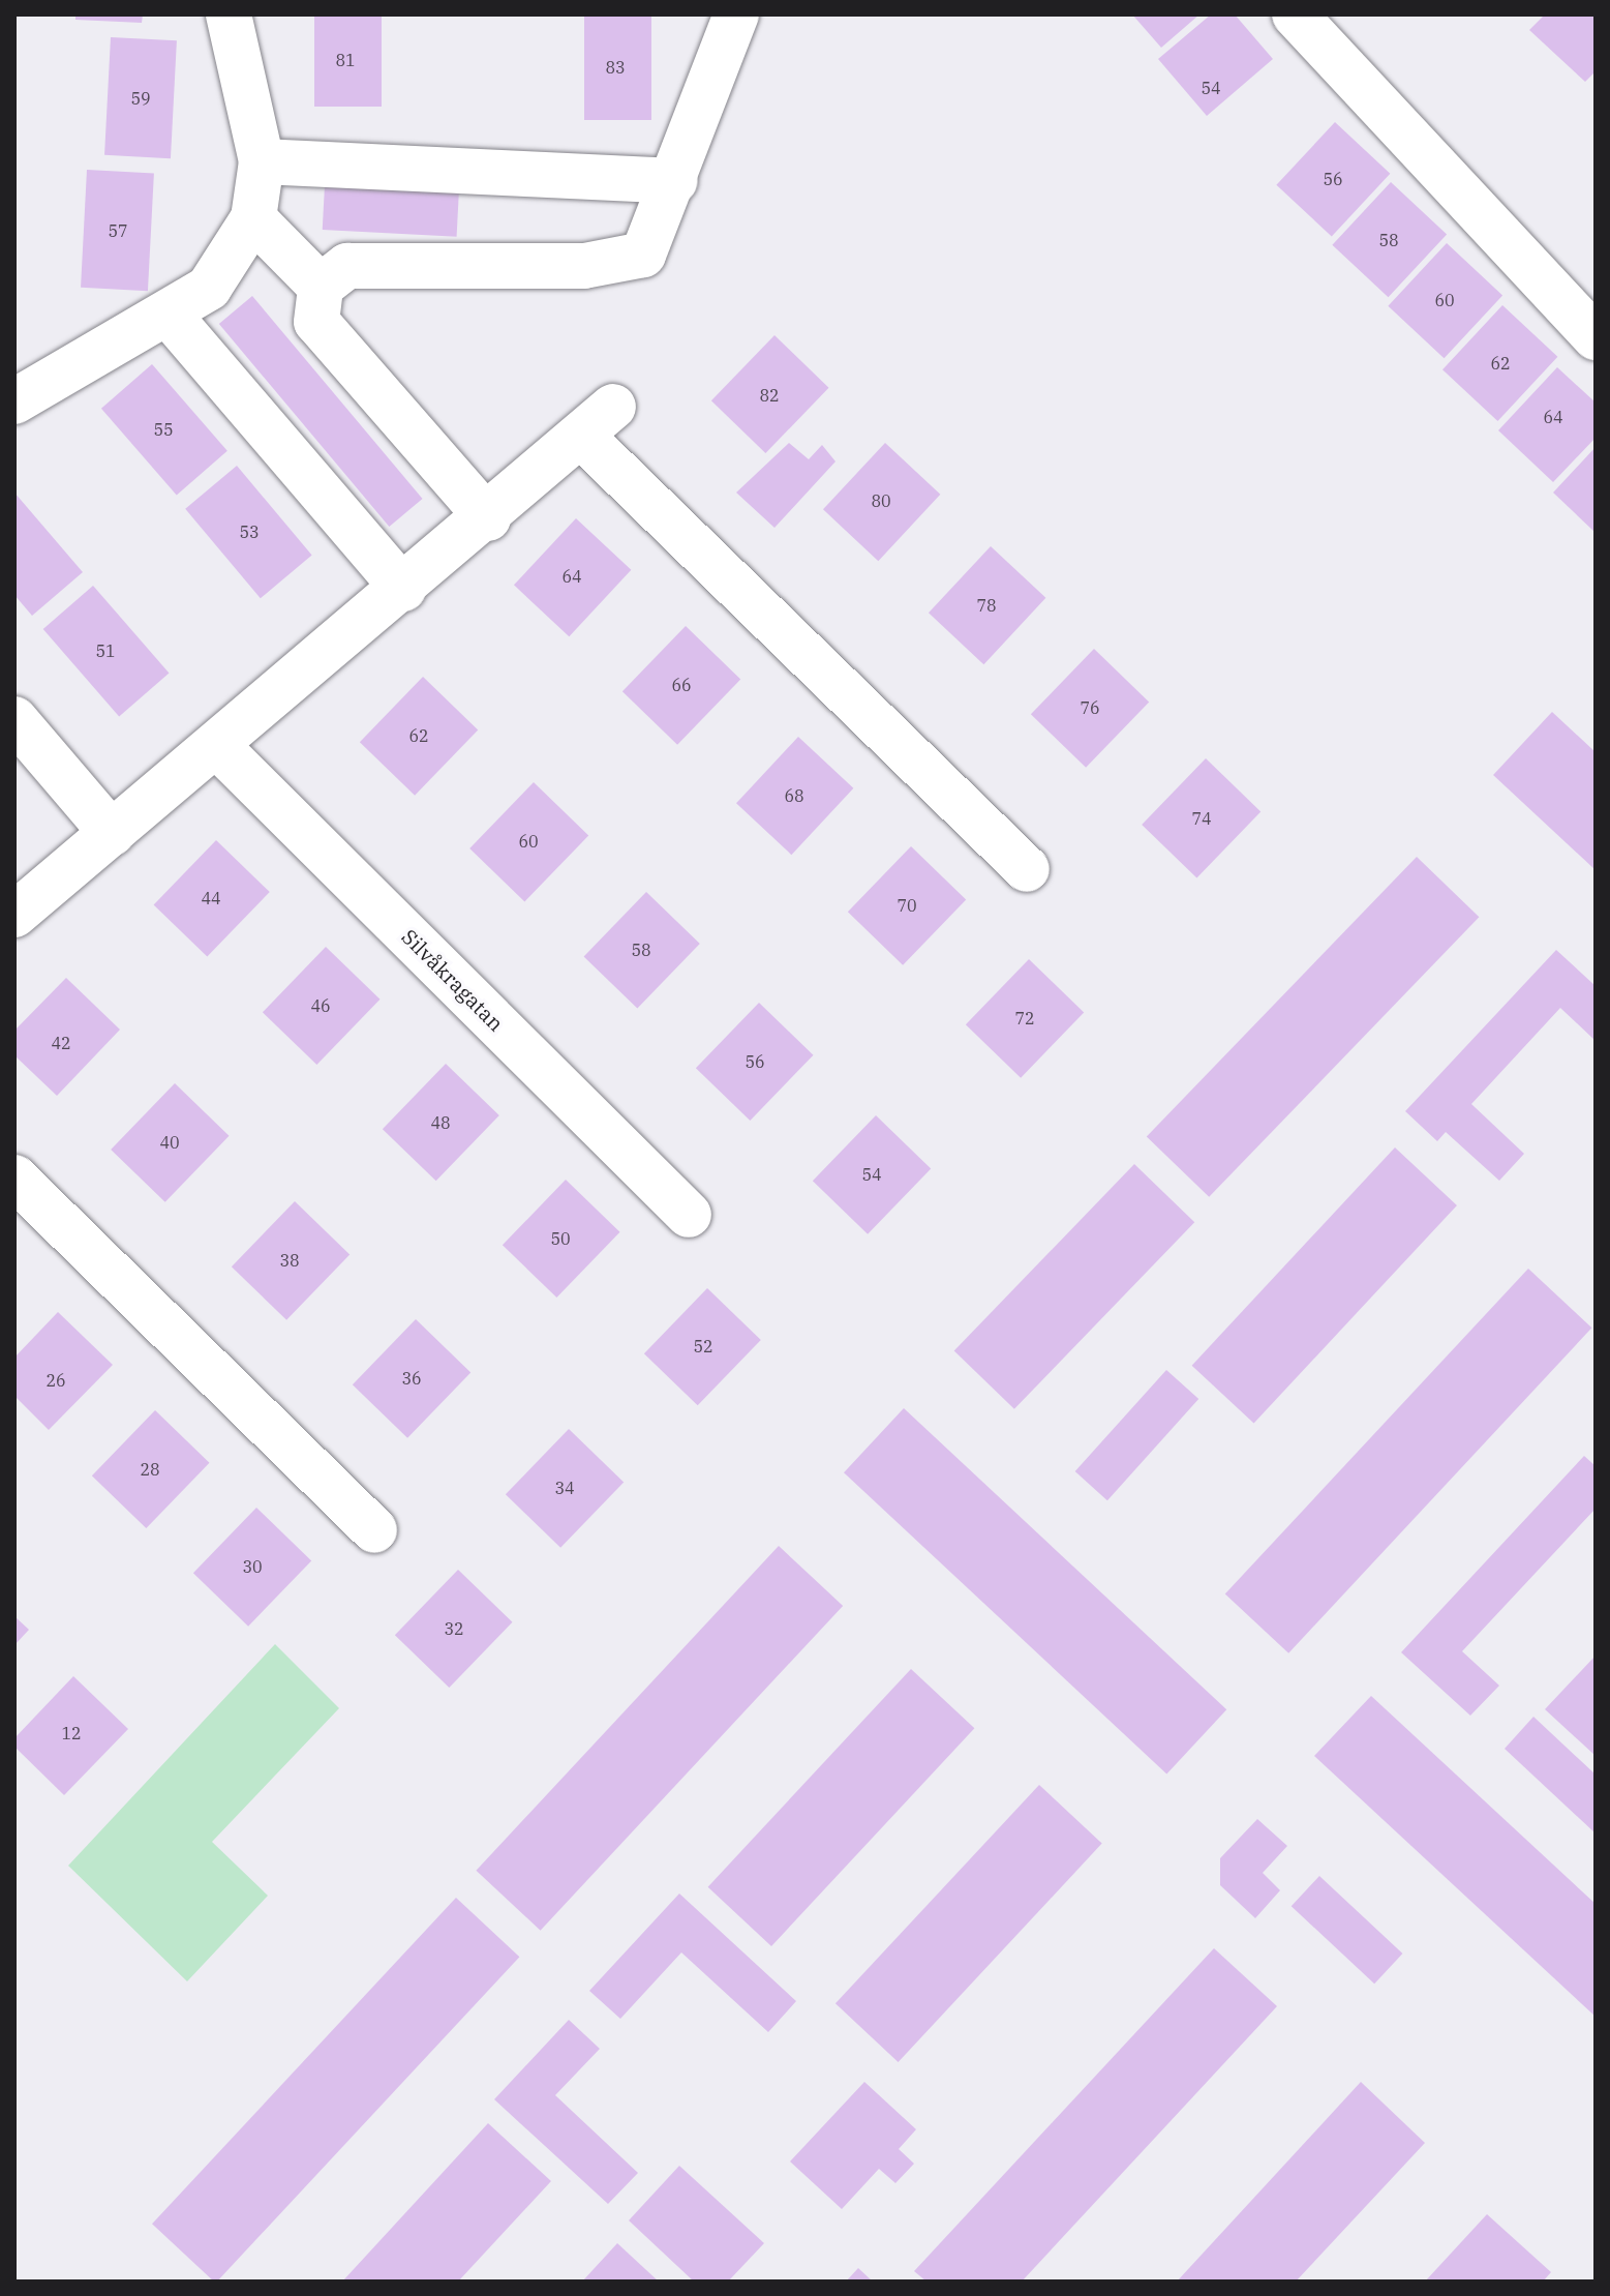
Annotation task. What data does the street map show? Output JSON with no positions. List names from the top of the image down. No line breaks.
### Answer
{"streets":{"street":["Silvåkragatan"]},"house_numbers":["81","83","54","59","56","57","58","60","62","82","64","55","80","53","64","78","51","66","76","62","68","74","60","44","70","58","46","72","42","56","48","40","54","50","38","52","36","26","28","34","30","32","12"]}
